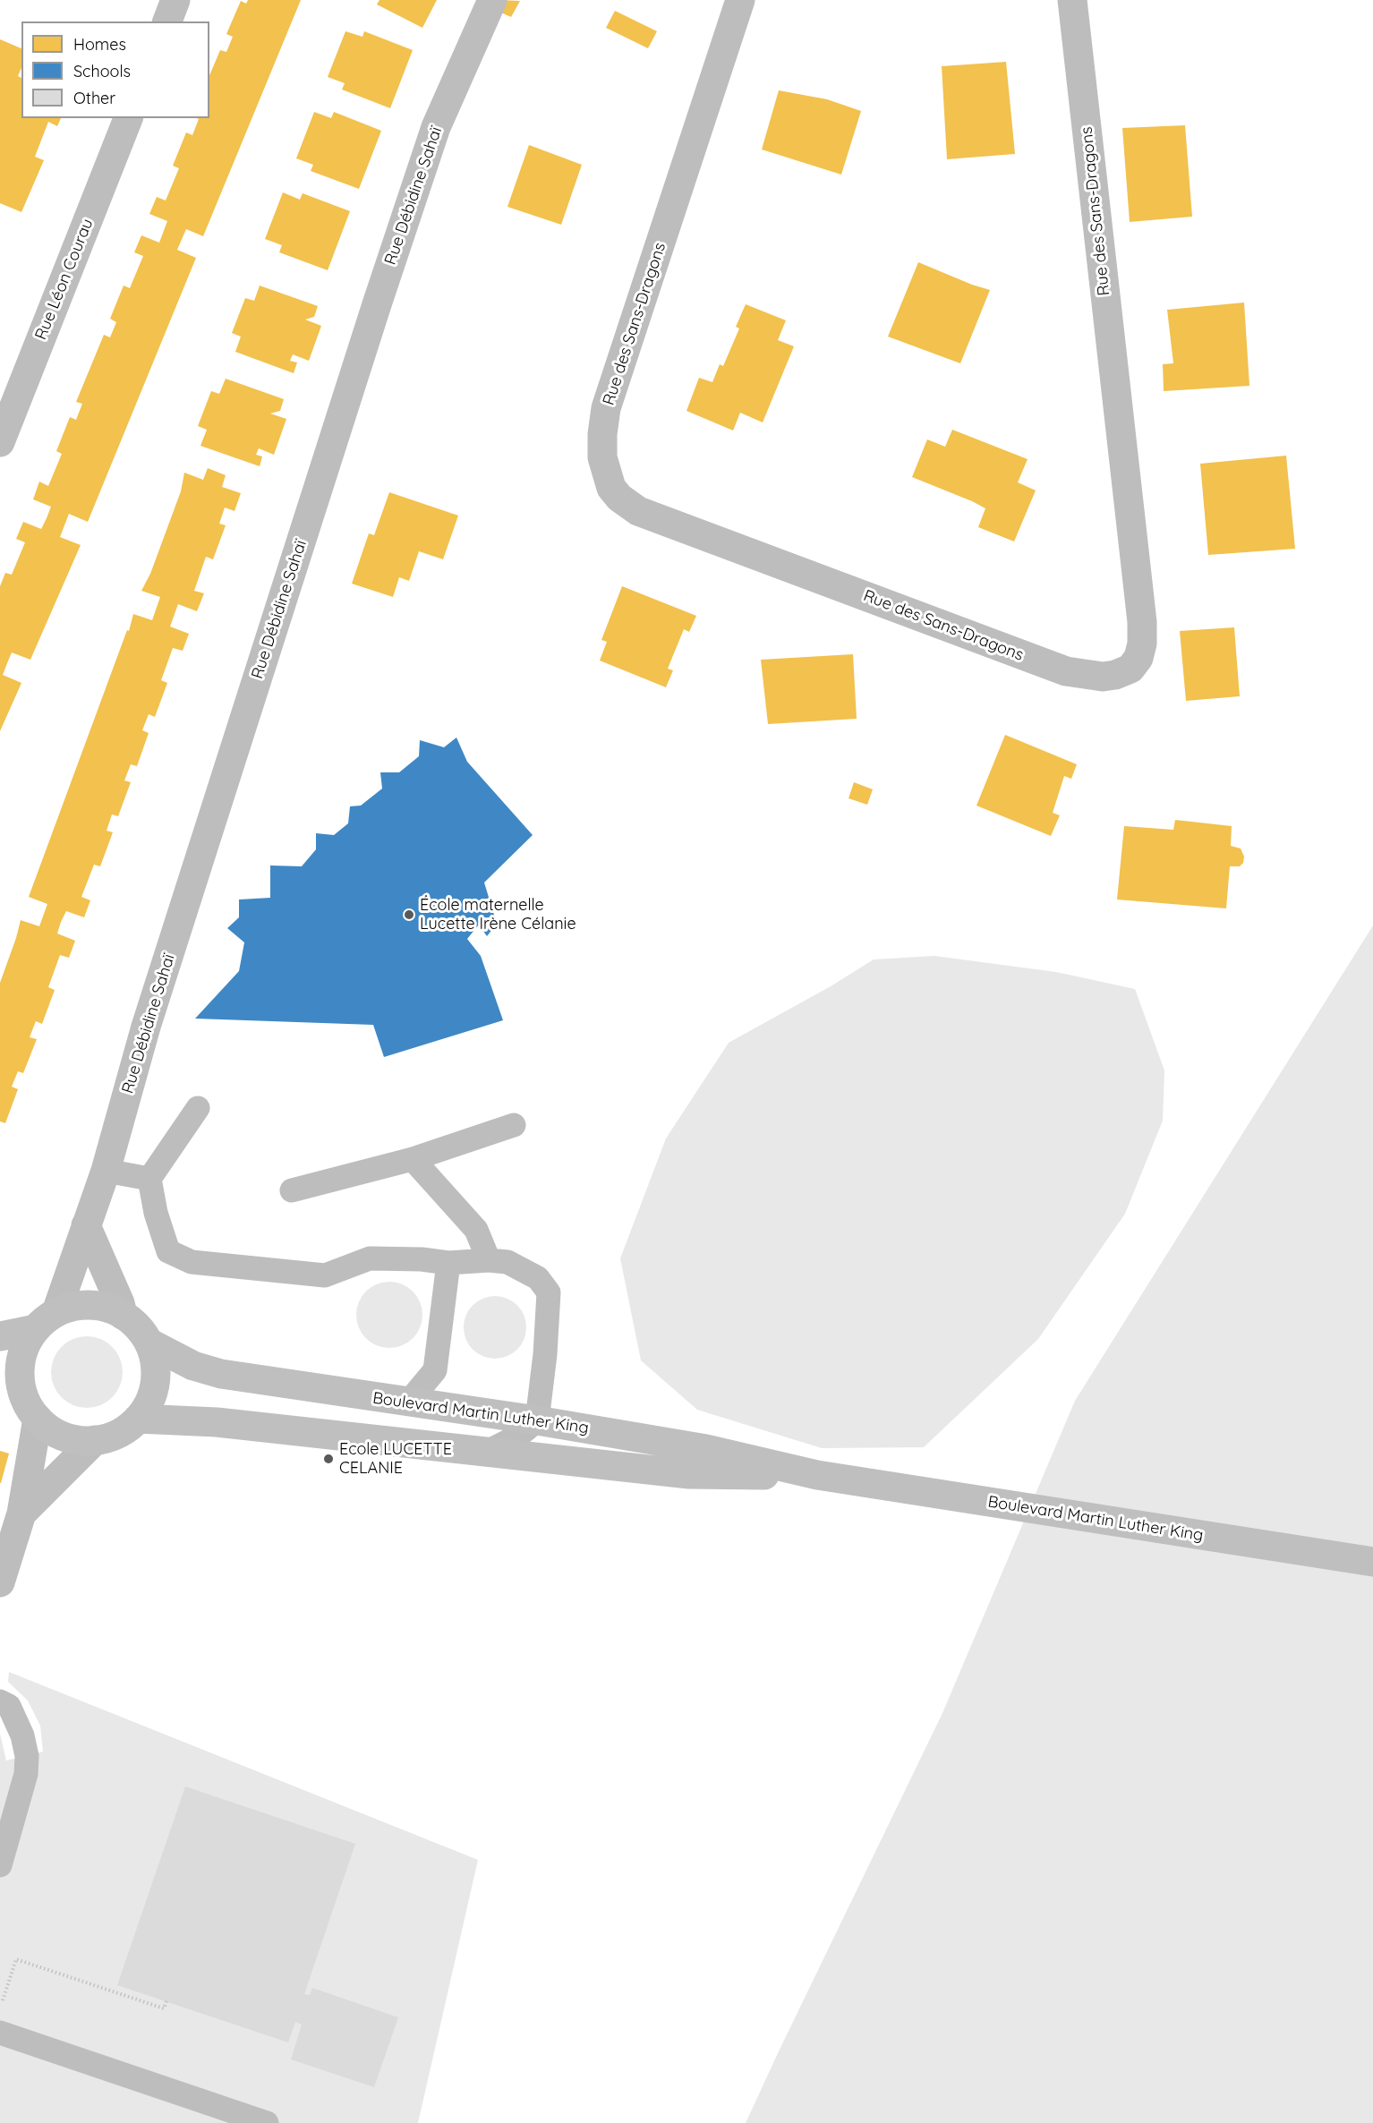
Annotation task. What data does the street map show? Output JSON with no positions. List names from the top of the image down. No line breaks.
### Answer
{"streets":{"main road":["Boulevard Martin Luther King"],"street":["Rue Débidine Sahaï","Rue des Sans-Dragons","Rue Léon Courau"]},"crossings":[["Rue Débidine Sahaï","Boulevard Martin Luther King"]],"places":["École maternelle Lucette Irène Célanie","Ecole LUCETTE CELANIE"],"legend":["Homes","Schools","Other"]}
